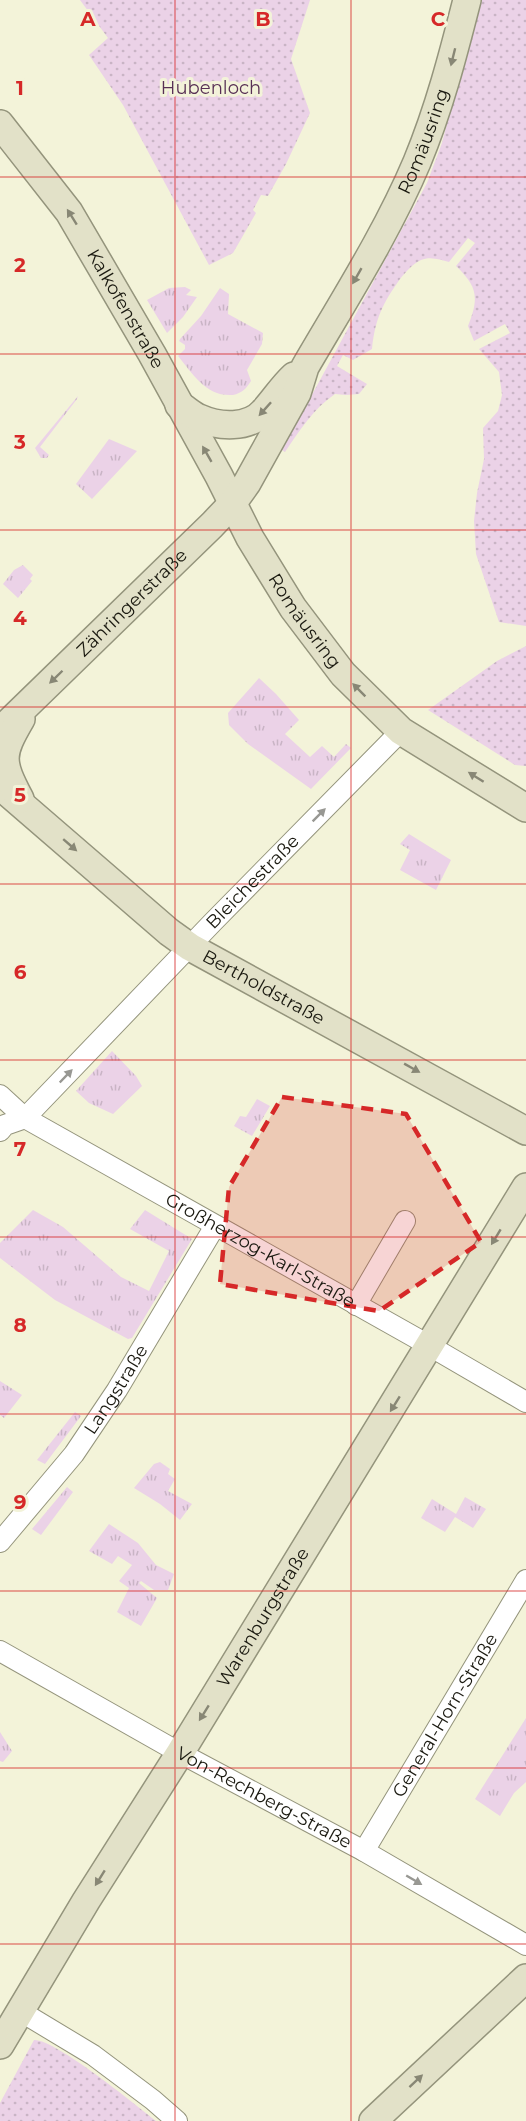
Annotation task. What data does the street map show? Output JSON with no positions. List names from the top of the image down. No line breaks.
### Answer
{"streets":{"main road":["Romäusring","Kalkofenstraße","Zähringerstraße","Bertholdstraße","Warenburgstraße"],"street":["Bleichestraße","Großherzog-Karl-Straße","Langstraße","General-Horn-Straße","Von-Rechberg-Straße"]},"crossings":[["Romäusring","Kalkofenstraße"],["Romäusring","Zähringerstraße"],["Romäusring","Bleichestraße"],["Kalkofenstraße","Zähringerstraße"],["Zähringerstraße","Bertholdstraße"],["Bleichestraße","Bertholdstraße"],["Bleichestraße","Großherzog-Karl-Straße"],["Großherzog-Karl-Straße","Langstraße"],["Großherzog-Karl-Straße","Warenburgstraße"],["Warenburgstraße","Von-Rechberg-Straße"],["General-Horn-Straße","Von-Rechberg-Straße"]],"one_way":["Kalkofenstraße","Zähringerstraße","Bleichestraße","Bertholdstraße","Warenburgstraße"],"parks":["Hubenloch"],"grid":{"columns":["A","B","C"],"rows":["1","2","3","4","5","6","7","8","9"]}}
